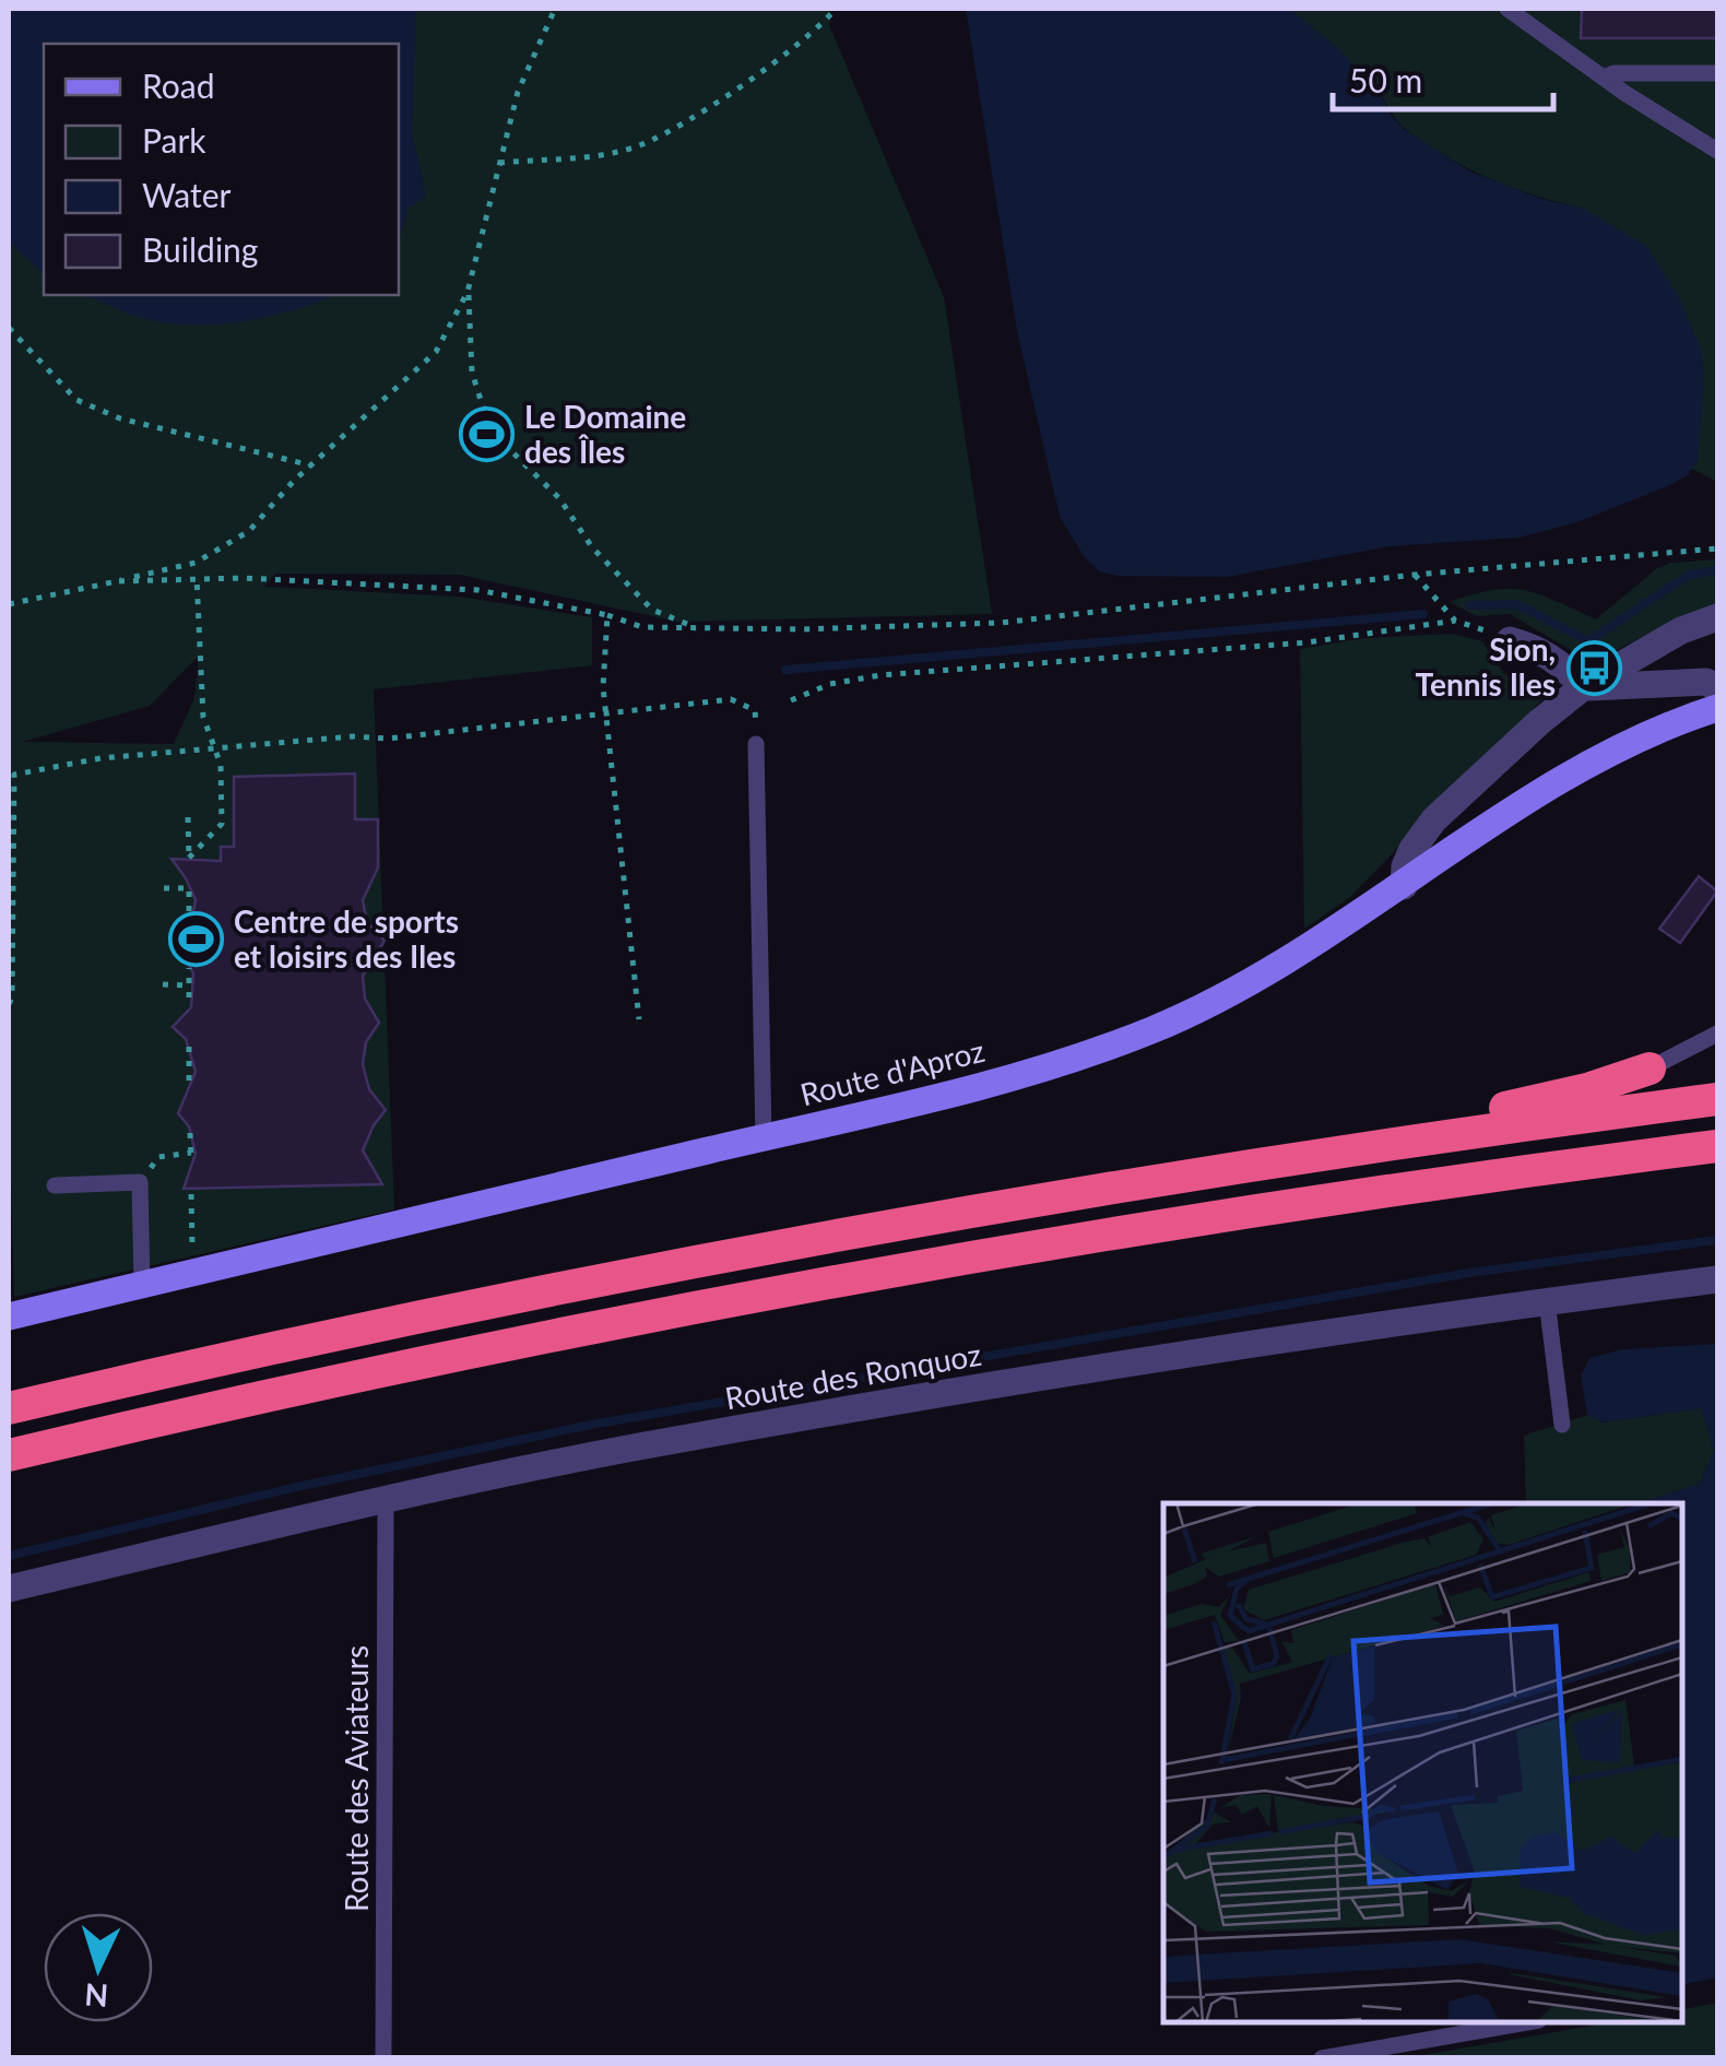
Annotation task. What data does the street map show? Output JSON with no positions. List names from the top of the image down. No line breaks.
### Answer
{"streets":{"street":["Route d'Aproz","Route des Ronquoz"],"lane":["Route des Aviateurs"]},"crossings":[["Route des Ronquoz","Route des Aviateurs"]],"places":{"sports":["Le Domaine des Îles","Centre de sports et loisirs des Iles"],"bus stop":["Sion, Tennis Iles"]},"legend":["Road","Park","Water","Building"],"scale_bar":"50 m","north":"bottom"}
